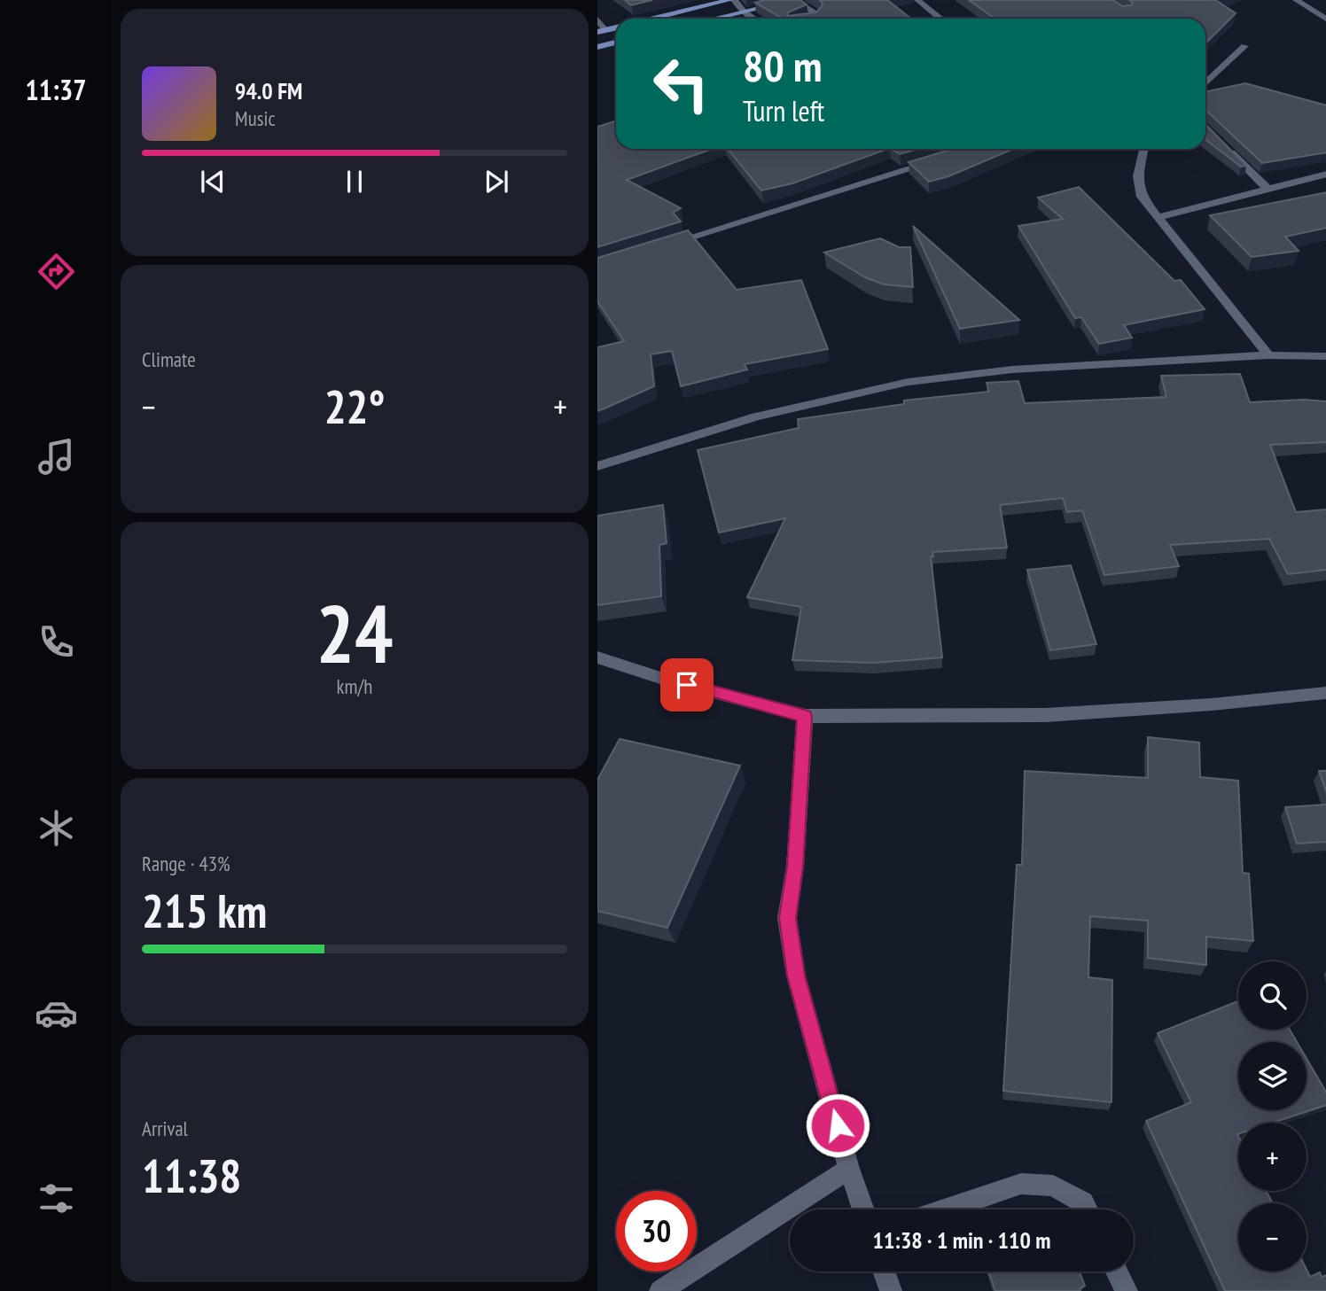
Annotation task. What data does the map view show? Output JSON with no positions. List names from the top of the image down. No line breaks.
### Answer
{"page":{"tabs":"11:37","turn":["80 m","Turn left"],"song":["94.0 FM","Music"],"tile":["Climate",["24","km/h"],["Range · 43%","215 km"],["Arrival","11:38"]],"heat":["−","22°","+"],"map_buttons":["+","−"],"limit":"30","trip":"11:38 · 1 min · 110 m"}}
